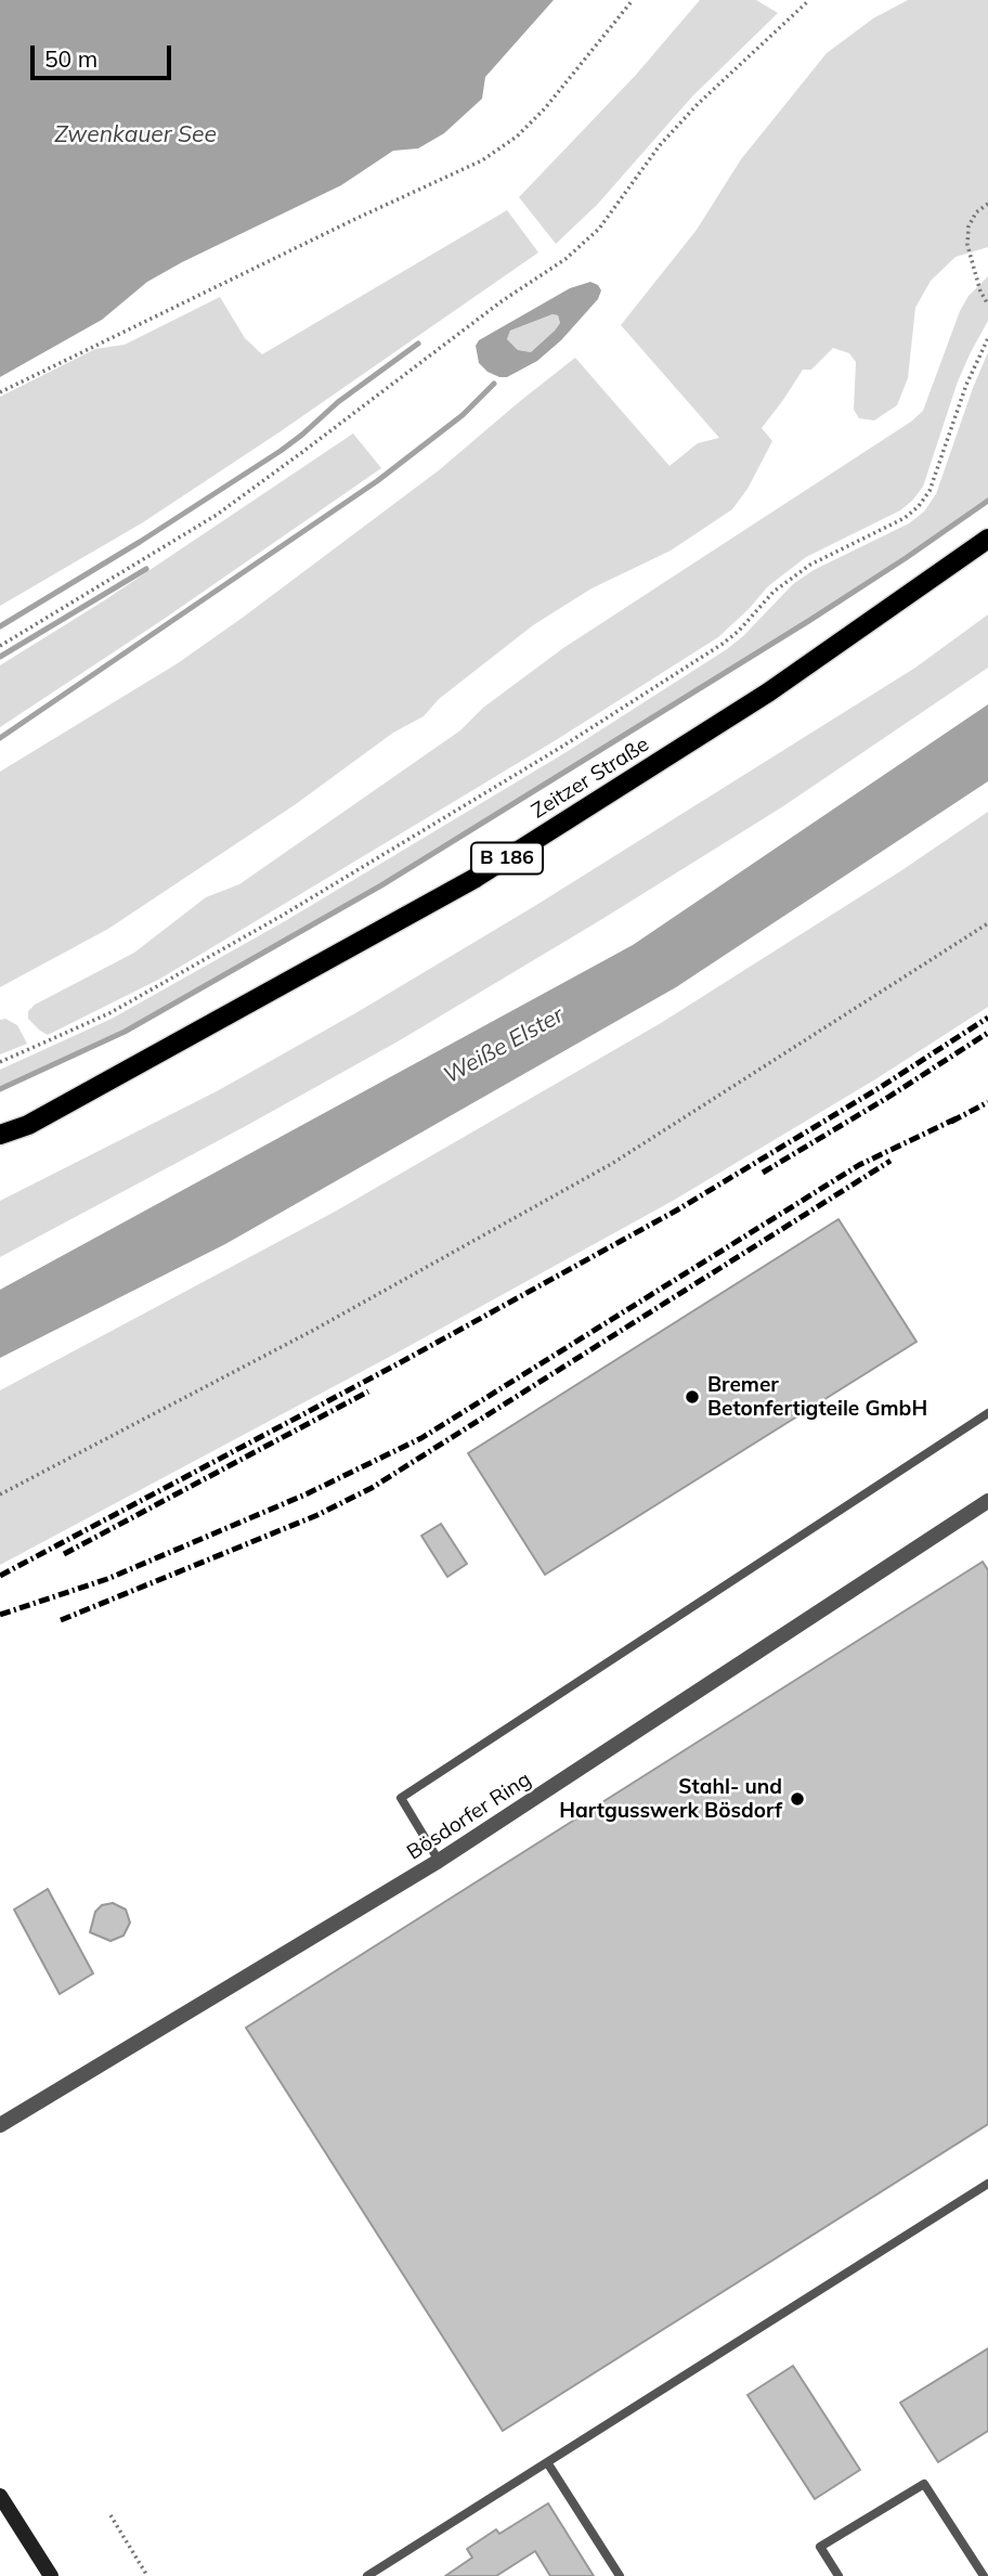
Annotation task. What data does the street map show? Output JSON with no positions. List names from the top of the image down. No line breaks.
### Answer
{"streets":{"main road":["Zeitzer Straße","B 186"],"street":["Bösdorfer Ring"]},"water":["Zwenkauer See","Weiße Elster"],"places":["Bremer Betonfertigteile GmbH","Stahl- und Hartgusswerk Bösdorf"],"scale_bar":"50 m"}
